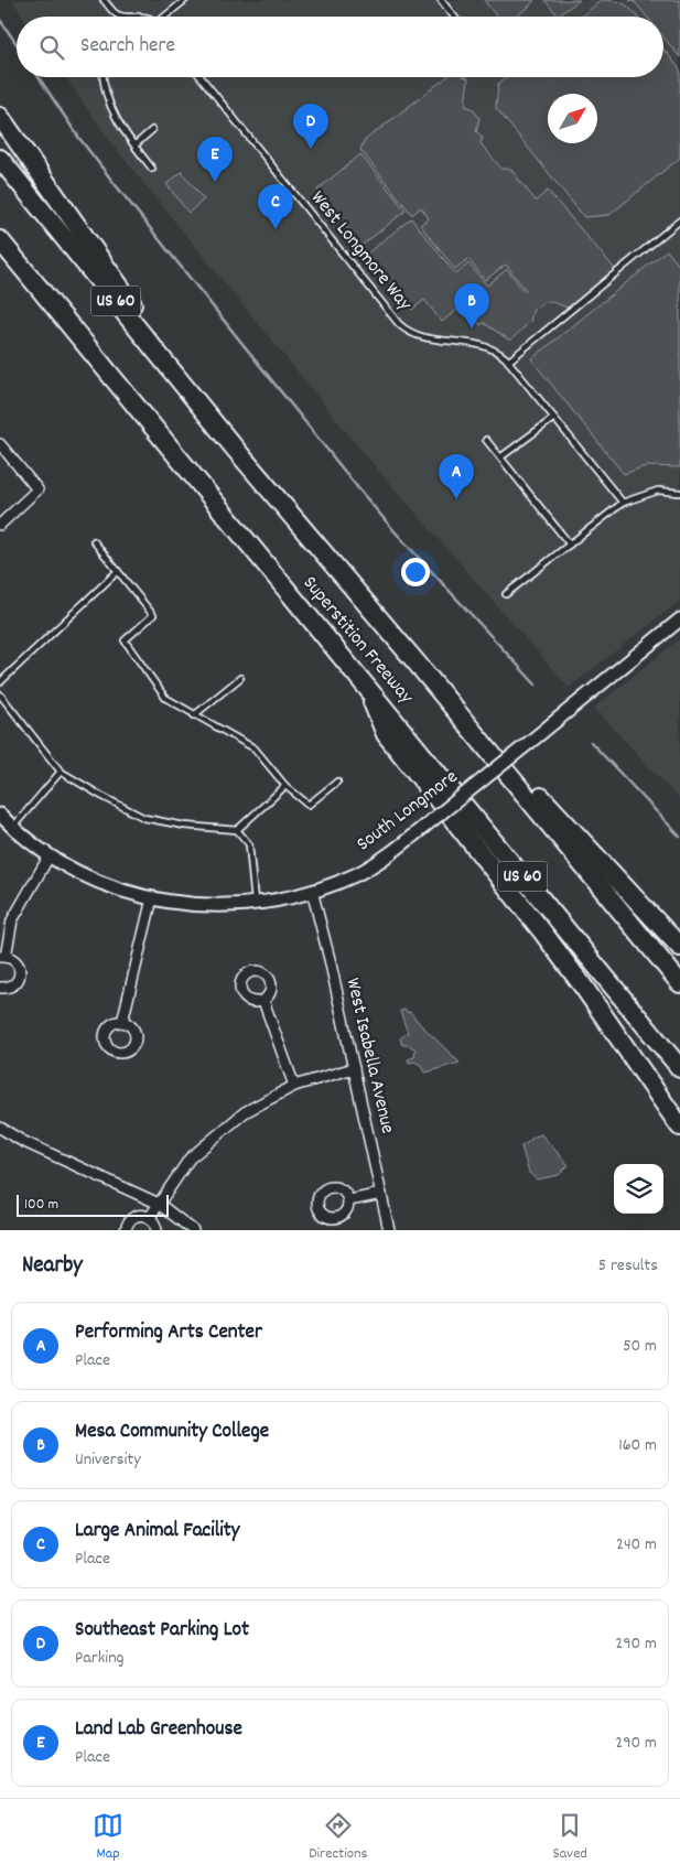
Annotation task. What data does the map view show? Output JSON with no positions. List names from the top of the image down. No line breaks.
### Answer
{"streets":{"highway":["US 60","Superstition Freeway"],"street":["South Longmore","West Isabella Avenue"],"lane":["West Longmore Way"]},"crossings":[["South Longmore","West Isabella Avenue"]],"scale_bar":"100 m","north":"top right","page":{"search":"Search here","pins":["D","E","C","B","A"],"scale":"100 m","heading":["Nearby","5 results"],"list":[{"mark":"A","name":"Performing Arts Center","note":"Place","value":"50 m"},{"mark":"B","name":"Mesa Community College","note":"University","value":"160 m"},{"mark":"C","name":"Large Animal Facility","note":"Place","value":"240 m"},{"mark":"D","name":"Southeast Parking Lot","note":"Parking","value":"290 m"},{"mark":"E","name":"Land Lab Greenhouse","note":"Place","value":"290 m"}],"nav":["Map","Directions","Saved"]}}
